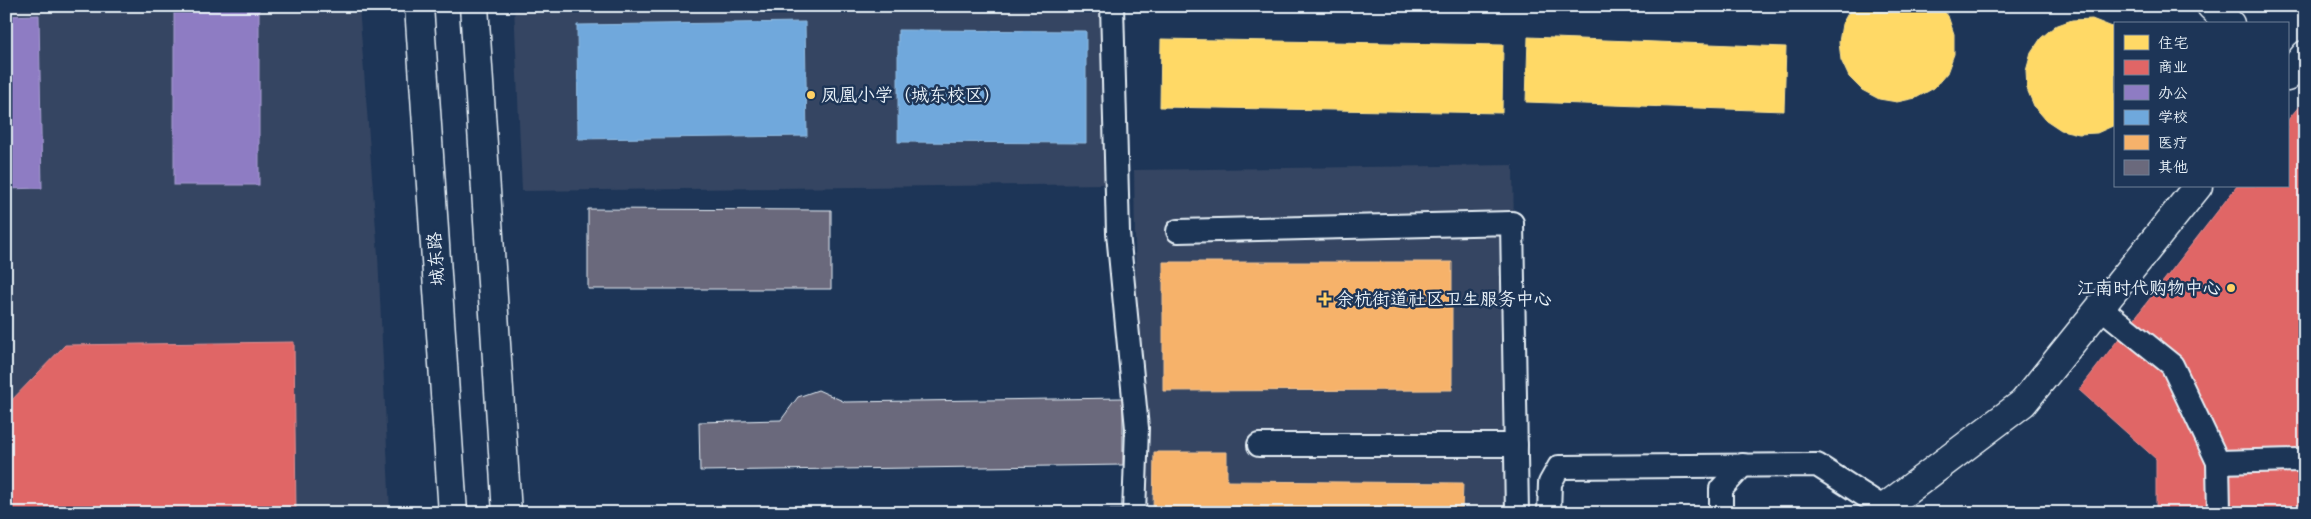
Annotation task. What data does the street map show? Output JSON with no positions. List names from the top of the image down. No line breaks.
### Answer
{"streets":{"street":["城东路"]},"places":{"other":["凤凰小学（城东校区）","江南时代购物中心"],"health":["余杭街道社区卫生服务中心"]},"legend":["住宅","商业","办公","学校","医疗","其他"]}
